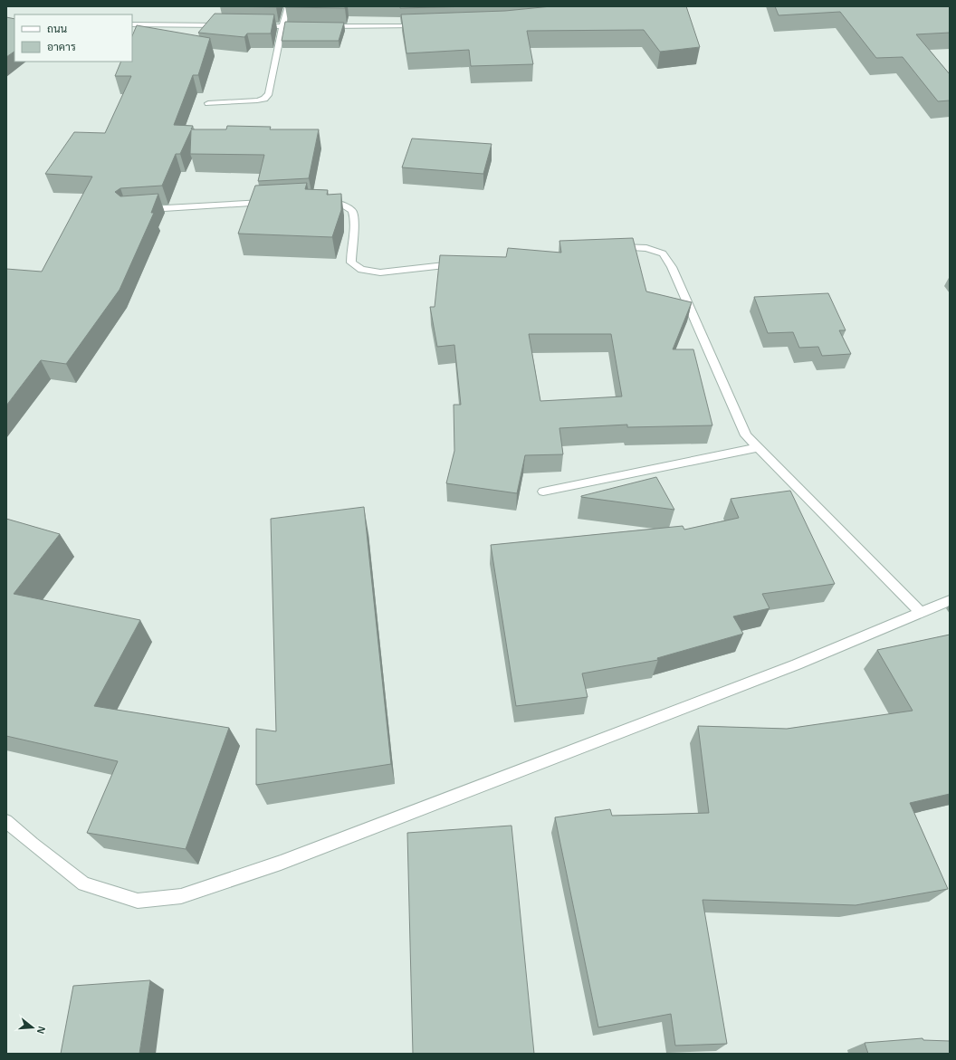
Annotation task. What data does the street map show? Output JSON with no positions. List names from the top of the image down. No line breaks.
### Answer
{"legend":["ถนน","อาคาร"],"north":"right"}
